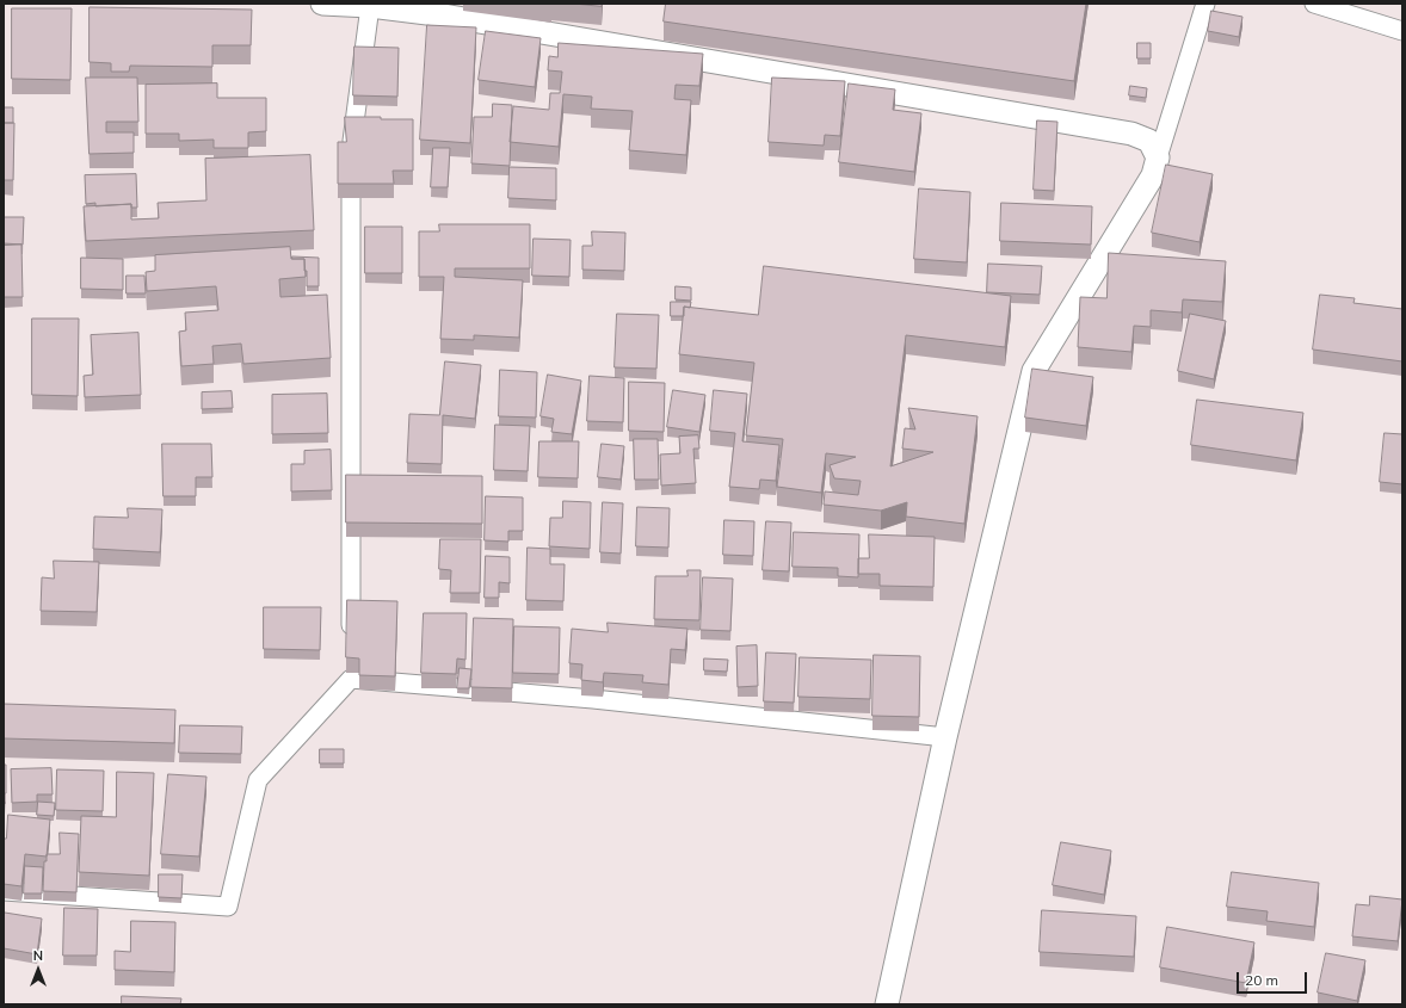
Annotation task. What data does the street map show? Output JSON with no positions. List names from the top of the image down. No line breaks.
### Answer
{"scale_bar":"20 m","north":"top"}
